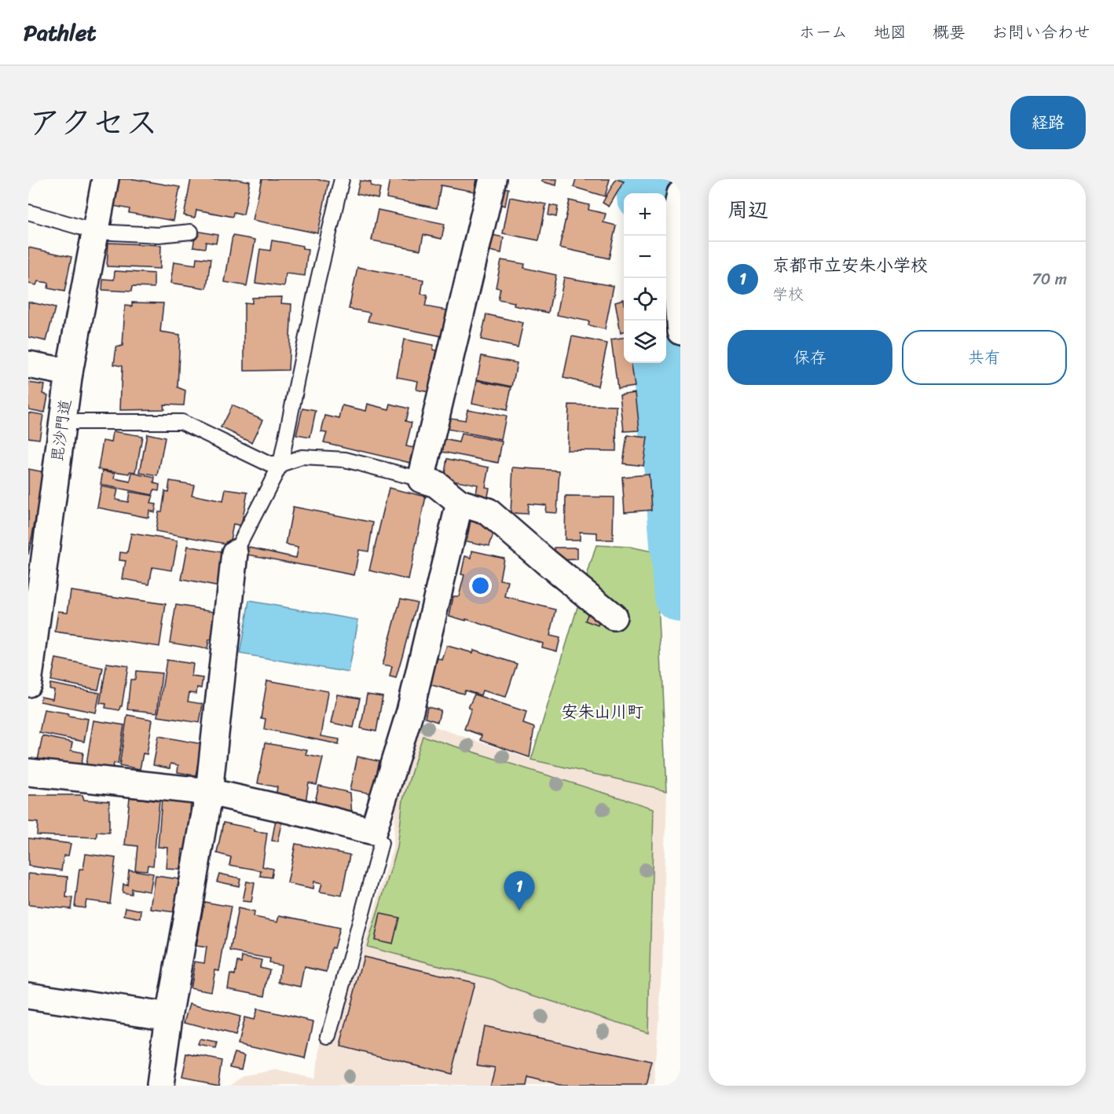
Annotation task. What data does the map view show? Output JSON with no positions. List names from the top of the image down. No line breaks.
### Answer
{"streets":{"street":["毘沙門道"]},"districts":["安朱山川町"],"page":{"header":"Pathlet","nav":["ホーム","地図","概要","お問い合わせ"],"title":"アクセス","buttons":["経路",["保存","共有"]],"heading":"周辺","map_buttons":["+","−"],"list":[{"mark":"1","name":"京都市立安朱小学校","note":"学校","value":"70 m"}],"pins":"1"}}
